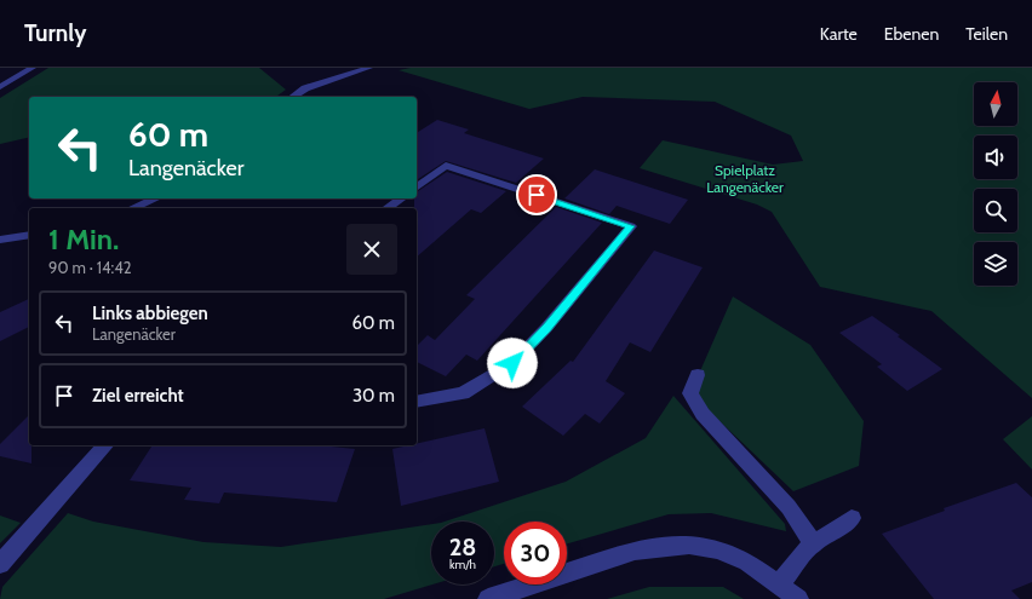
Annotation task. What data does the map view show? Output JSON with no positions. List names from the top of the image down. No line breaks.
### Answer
{"parks":["Spielplatz Langenäcker"],"north":"top","page":{"header":"Turnly","nav":["Karte","Ebenen","Teilen"],"turn":["60 m","Langenäcker"],"heading":["1 Min.","90 m · 14:42"],"list":[{"name":"Links abbiegen","note":"Langenäcker","value":"60 m"},{"name":"Ziel erreicht","value":"30 m"}],"speed":"28 km/h","limit":"30"}}
